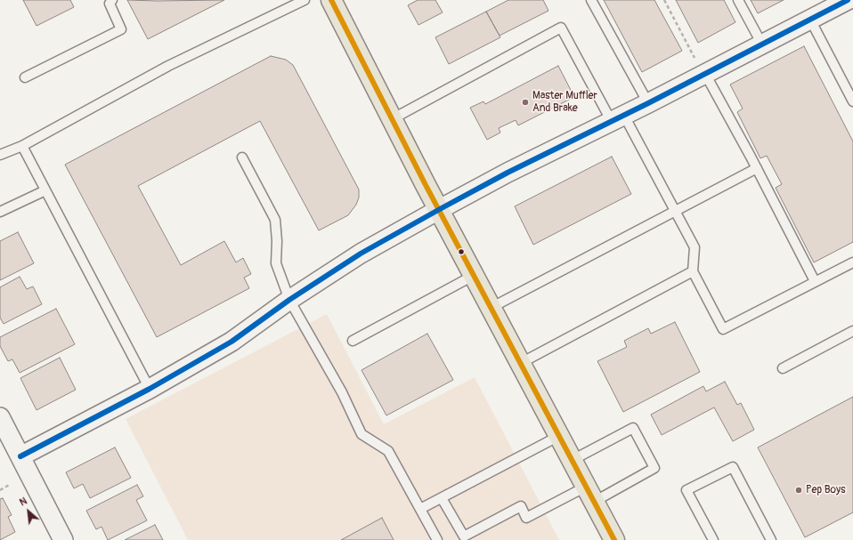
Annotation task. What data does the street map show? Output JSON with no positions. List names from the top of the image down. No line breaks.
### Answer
{"places":["Master Muffler And Brake","Pep Boys"],"north":"top left"}
